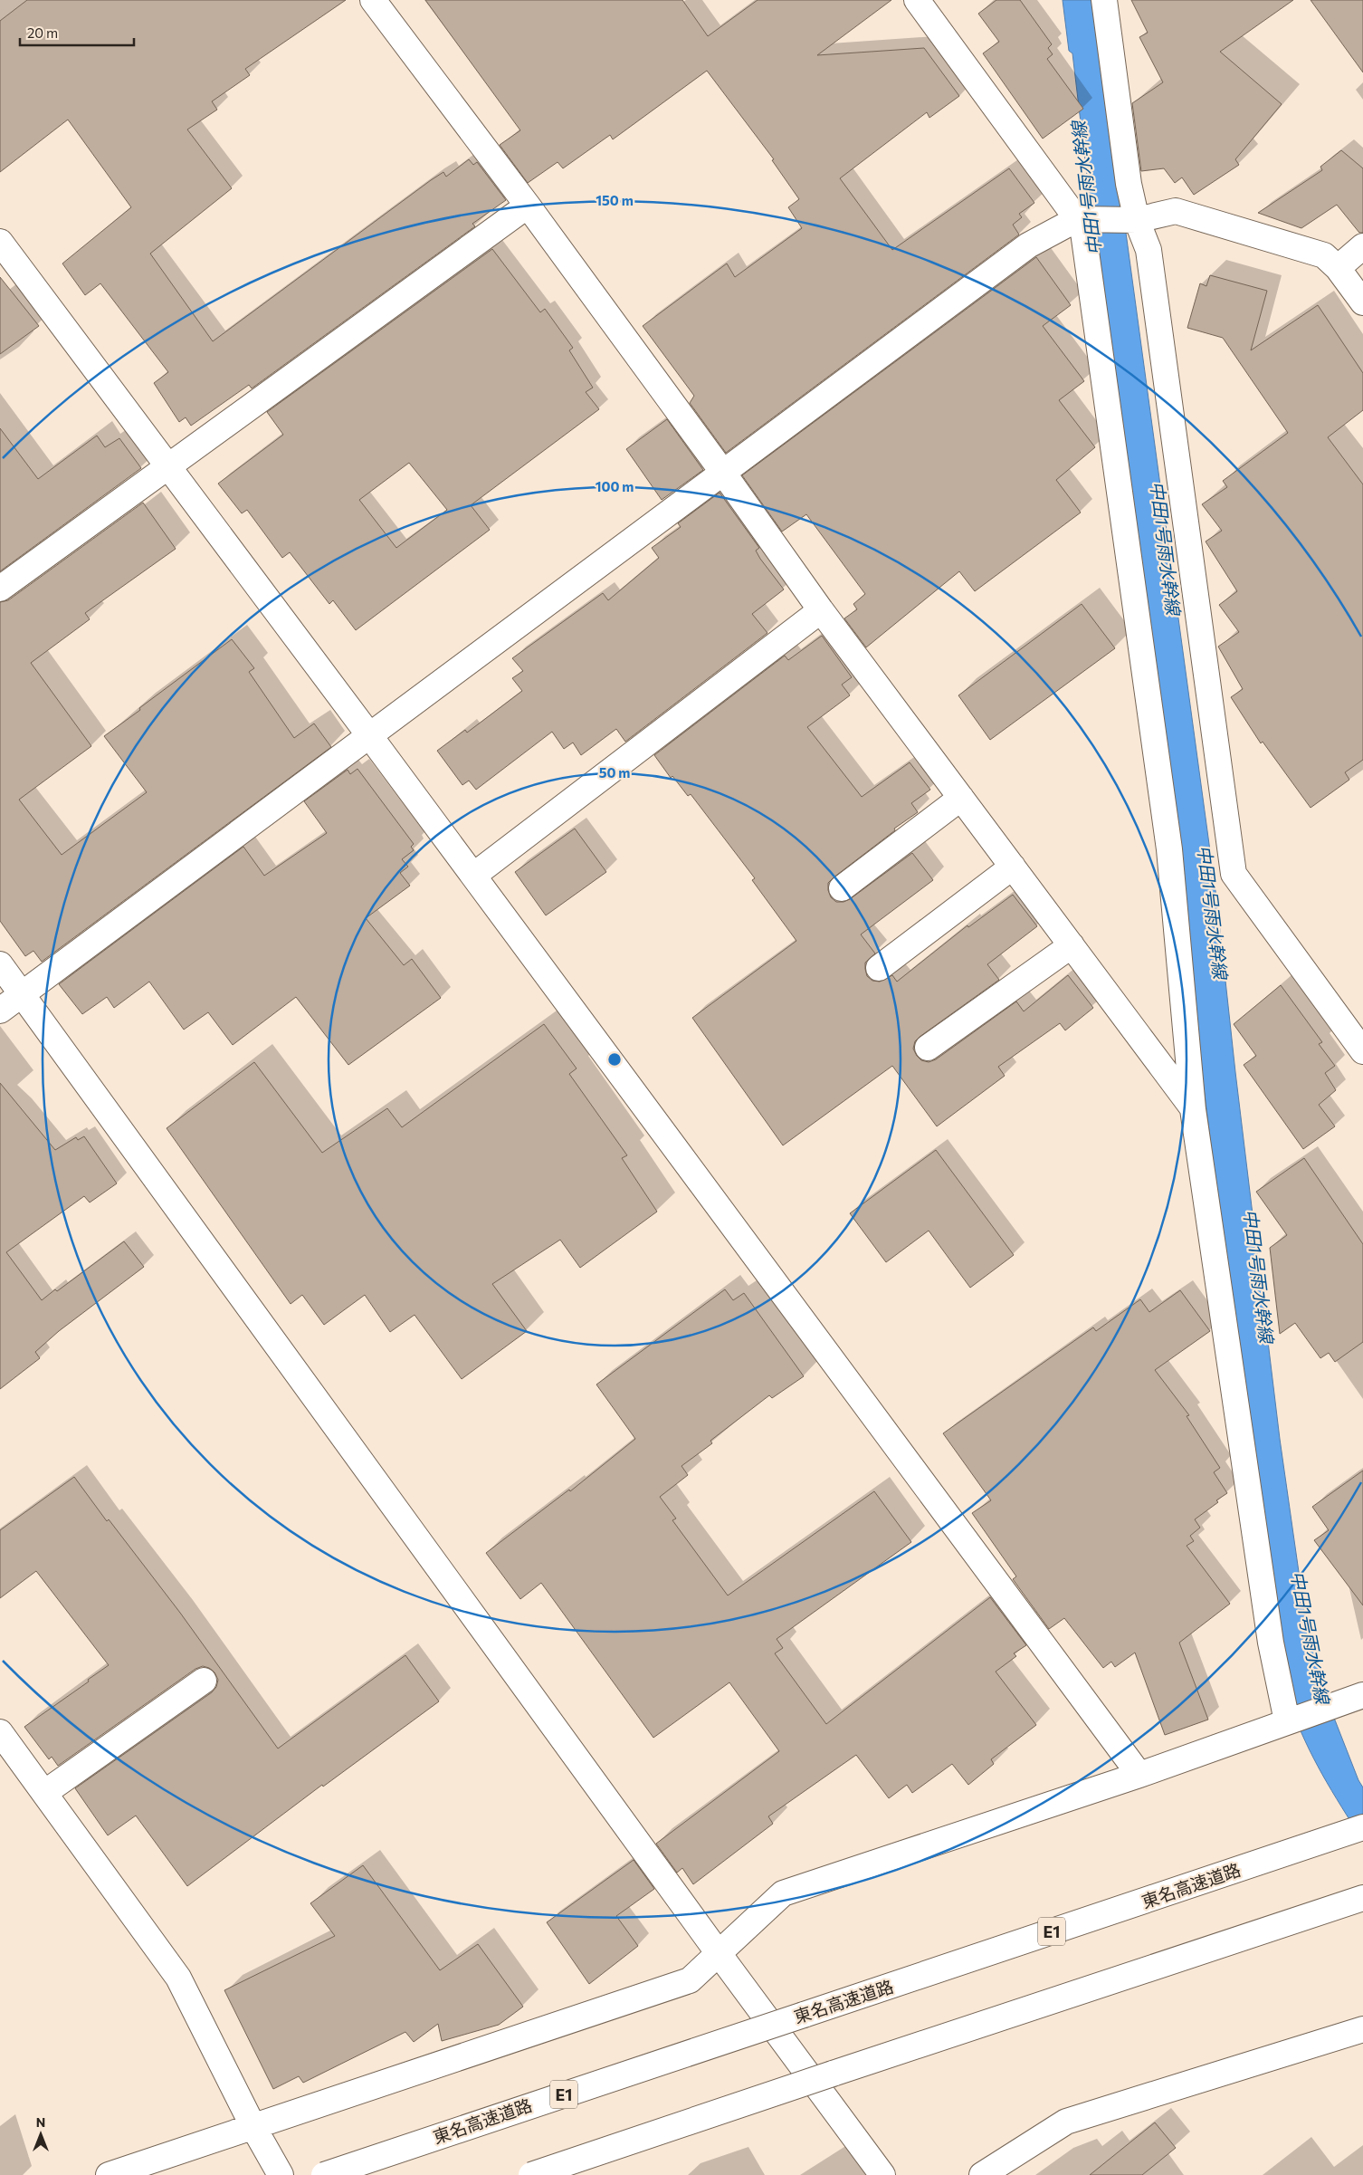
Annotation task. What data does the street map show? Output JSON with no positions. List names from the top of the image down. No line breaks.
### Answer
{"streets":{"main road":["東名高速道路","E1"]},"water":["中田1号雨水幹線"],"scale_bar":"20 m","north":"top","rings":["150 m","100 m","50 m"]}
